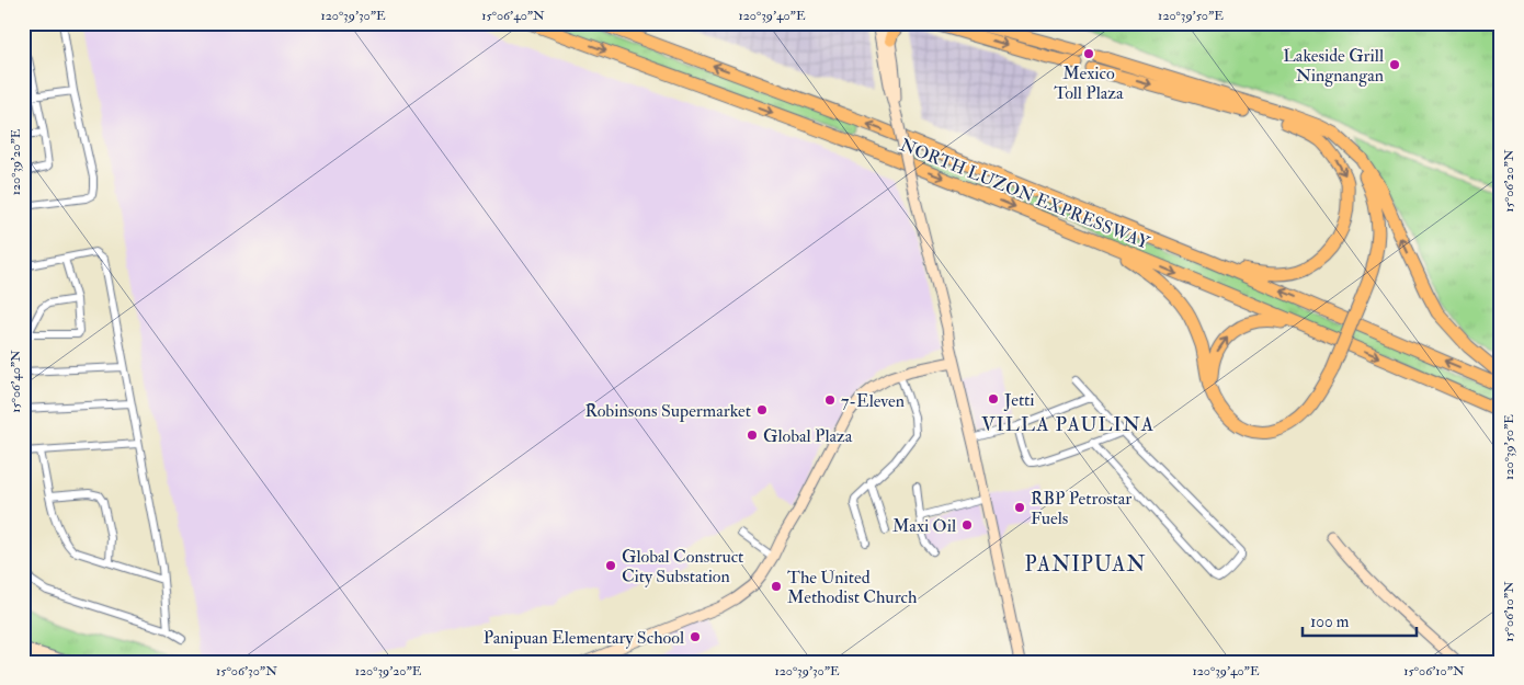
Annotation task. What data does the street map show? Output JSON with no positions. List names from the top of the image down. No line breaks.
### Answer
{"streets":{"highway":["NORTH LUZON EXPRESSWAY"]},"districts":["VILLA PAULINA","PANIPUAN"],"places":["Mexico Toll Plaza","Lakeside Grill Ningnangan","Jetti","7-Eleven","Robinsons Supermarket","Global Plaza","RBP Petrostar Fuels","Maxi Oil","Global Construct City Substation","The United Methodist Church","Panipuan Elementary School"],"scale_bar":"100 m","coordinates":["120°39'30\"E","15°06'40\"N","120°39'40\"E","120°39'50\"E","120°39'20\"E","15°06'20\"N","15°06'10\"N","15°06'30\"N"]}
